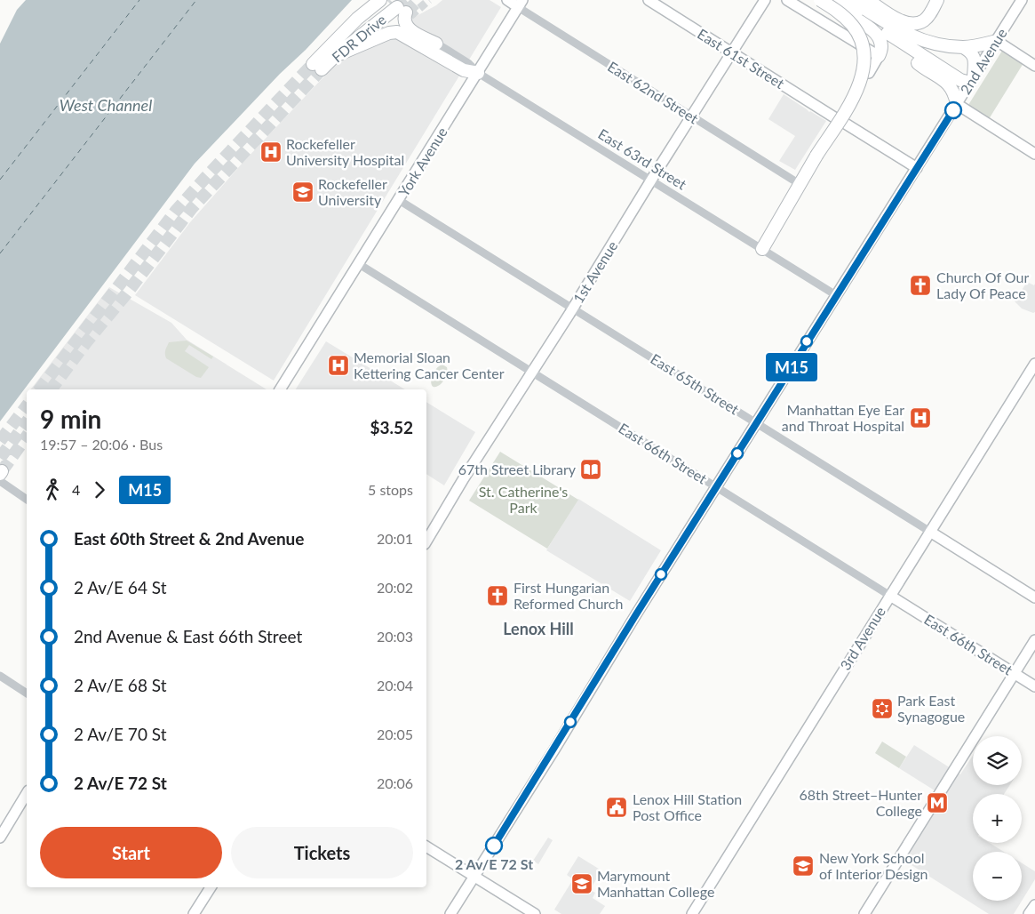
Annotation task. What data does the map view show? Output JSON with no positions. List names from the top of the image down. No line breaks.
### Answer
{"streets":{"highway":["FDR Drive"],"main road":["East 61st Street","2nd Avenue","East 62nd Street","York Avenue","1st Avenue","East 65th Street","East 66th Street","3rd Avenue"],"street":["East 63rd Street"]},"crossings":[["East 61st Street","1st Avenue"],["2nd Avenue","East 63rd Street"],["2nd Avenue","East 65th Street"],["2nd Avenue","East 66th Street"],["East 62nd Street","York Avenue"],["East 62nd Street","1st Avenue"],["East 63rd Street","York Avenue"],["East 63rd Street","1st Avenue"],["York Avenue","East 65th Street"],["York Avenue","East 66th Street"],["1st Avenue","East 65th Street"],["1st Avenue","East 66th Street"],["East 65th Street","3rd Avenue"],["East 66th Street","3rd Avenue"]],"districts":["Lenox Hill"],"water":["West Channel"],"parks":["St. Catherine's Park"],"places":{"hospital":["Rockefeller University Hospital","Memorial Sloan Kettering Cancer Center","Manhattan Eye Ear and Throat Hospital"],"school or university":["Rockefeller University","New York School of Interior Design","Marymount Manhattan College"],"church":["Church Of Our Lady Of Peace","First Hungarian Reformed Church"],"library":["67th Street Library"],"synagogue":["Park East Synagogue"],"metro station":["68th Street–Hunter College"],"public building":["Lenox Hill Station Post Office"],"other":["2 Av/E 72 St"]},"lines":["bus line M15"],"page":{"on_map":"M15","heading":["9 min","19:57 – 20:06 · Bus","$3.52"],"legs":["4","M15","5 stops"],"list":[{"name":"East 60th Street & 2nd Avenue","value":"20:01"},{"name":"2 Av/E 64 St","value":"20:02"},{"name":"2nd Avenue & East 66th Street","value":"20:03"},{"name":"2 Av/E 68 St","value":"20:04"},{"name":"2 Av/E 70 St","value":"20:05"},{"name":"2 Av/E 72 St","value":"20:06"}],"map_buttons":["+","−"],"buttons":["Start","Tickets"]}}
